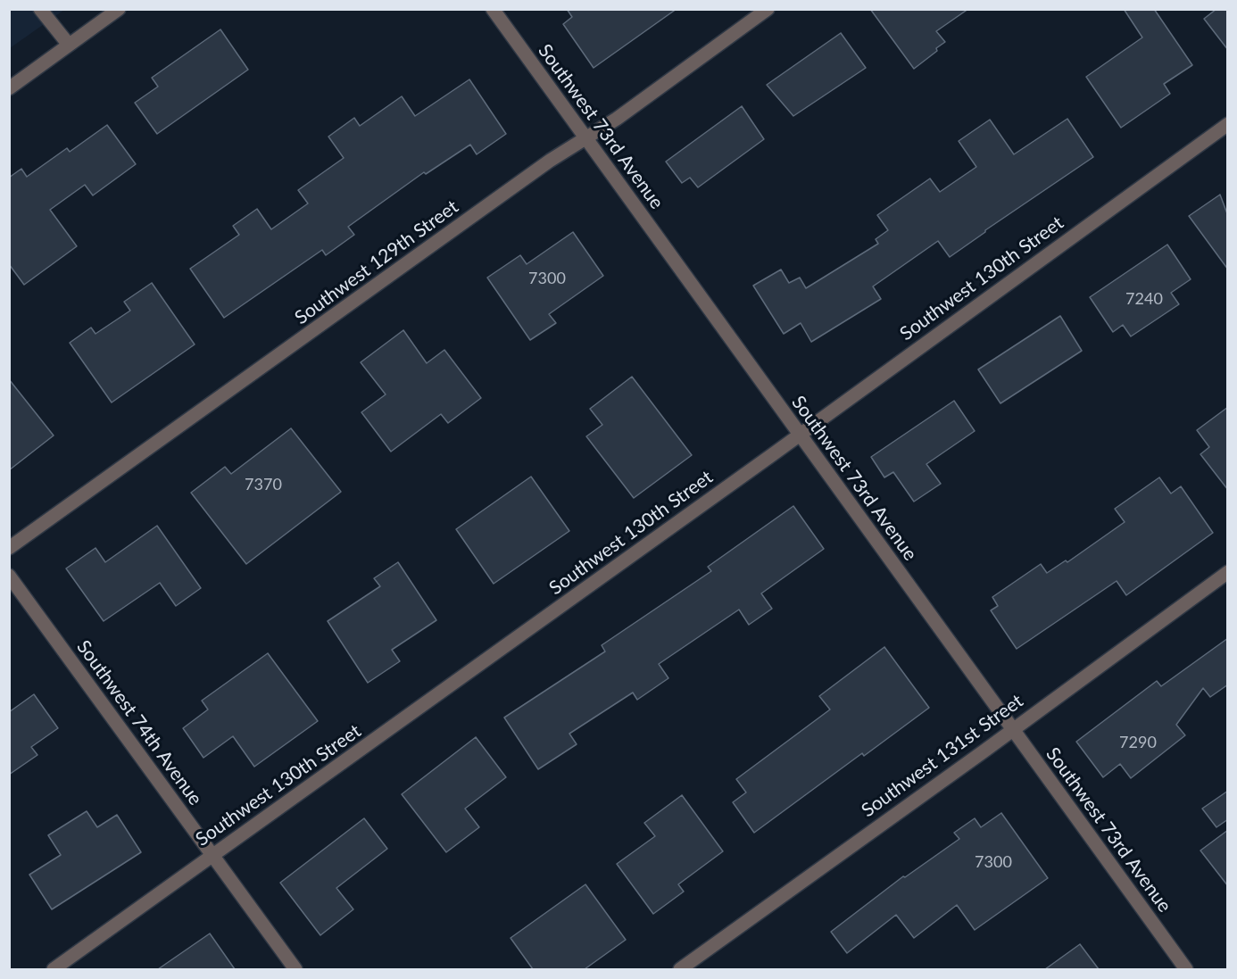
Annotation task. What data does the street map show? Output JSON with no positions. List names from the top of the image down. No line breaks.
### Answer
{"streets":{"street":["Southwest 73rd Avenue","Southwest 129th Street","Southwest 130th Street","Southwest 74th Avenue","Southwest 131st Street"]},"crossings":[["Southwest 73rd Avenue","Southwest 129th Street"],["Southwest 73rd Avenue","Southwest 130th Street"],["Southwest 73rd Avenue","Southwest 131st Street"],["Southwest 130th Street","Southwest 74th Avenue"]],"house_numbers":["7300","7240","7370","7290","7300"]}
